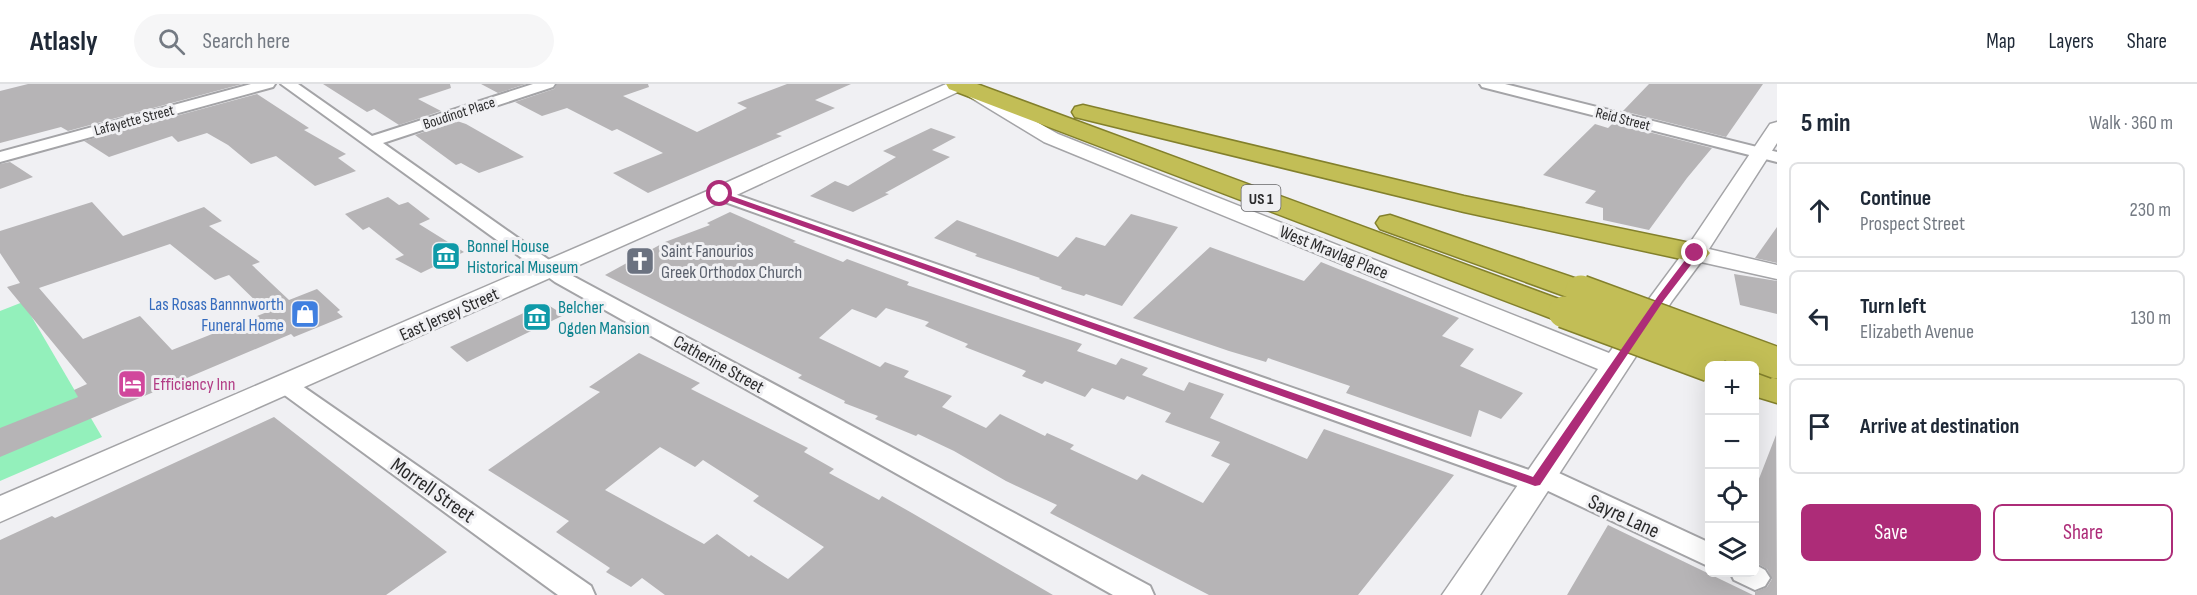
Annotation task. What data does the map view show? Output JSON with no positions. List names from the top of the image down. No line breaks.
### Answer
{"streets":{"highway":["US 1"],"street":["Boudinot Place","Reid Street","Lafayette Street","West Mravlag Place","East Jersey Street","Catherine Street","Morrell Street","Sayre Lane"]},"crossings":[["Boudinot Place","Catherine Street"],["US 1","West Mravlag Place"],["US 1","East Jersey Street"],["West Mravlag Place","East Jersey Street"],["East Jersey Street","Catherine Street"],["East Jersey Street","Morrell Street"],["East Jersey Street","Sayre Lane"]],"places":{"museum":["Bonnel House Historical Museum","Belcher Ogden Mansion"],"church":["Saint Fanourios Greek Orthodox Church"],"shop":["Las Rosas Bannnworth Funeral Home"],"hotel":["Efficiency Inn"]},"page":{"header":"Atlasly","search":"Search here","nav":["Map","Layers","Share"],"heading":["5 min","Walk · 360 m"],"list":[["Continue","Prospect Street","230 m"],["Turn left","Elizabeth Avenue","130 m"],"Arrive at destination"],"map_buttons":["+","−"],"buttons":["Save","Share"]}}
